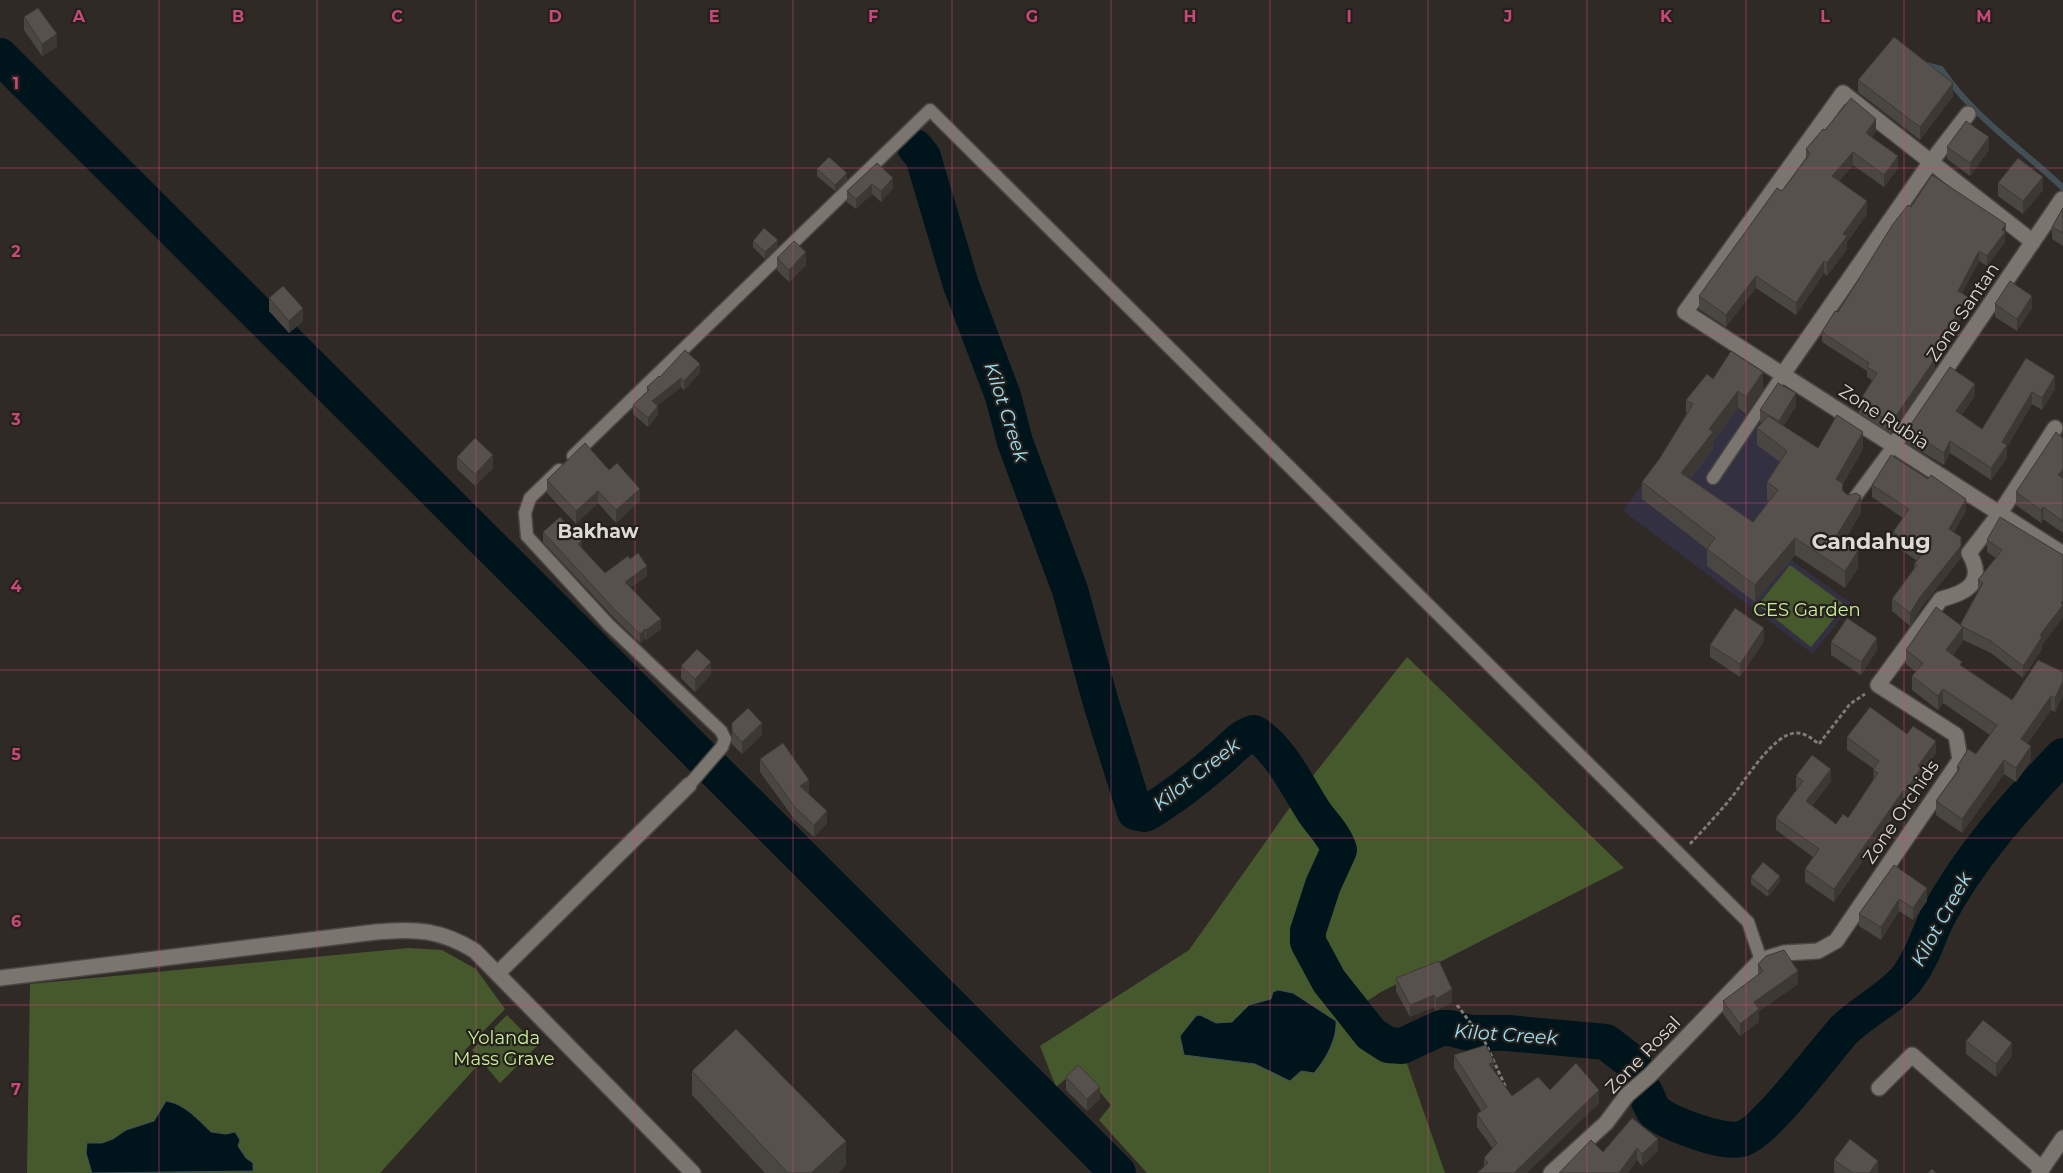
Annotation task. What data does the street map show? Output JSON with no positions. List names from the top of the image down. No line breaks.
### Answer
{"streets":{"street":["Zone Santan","Zone Rubia","Zone Orchids","Zone Rosal"]},"crossings":[["Zone Santan","Zone Rubia"],["Zone Orchids","Zone Rosal"]],"districts":["Bakhaw","Candahug"],"water":["Kilot Creek"],"parks":["CES Garden","Yolanda Mass Grave"],"grid":{"columns":["A","B","C","D","E","F","G","H","I","J","K","L","M"],"rows":["1","2","3","4","5","6","7"]}}
